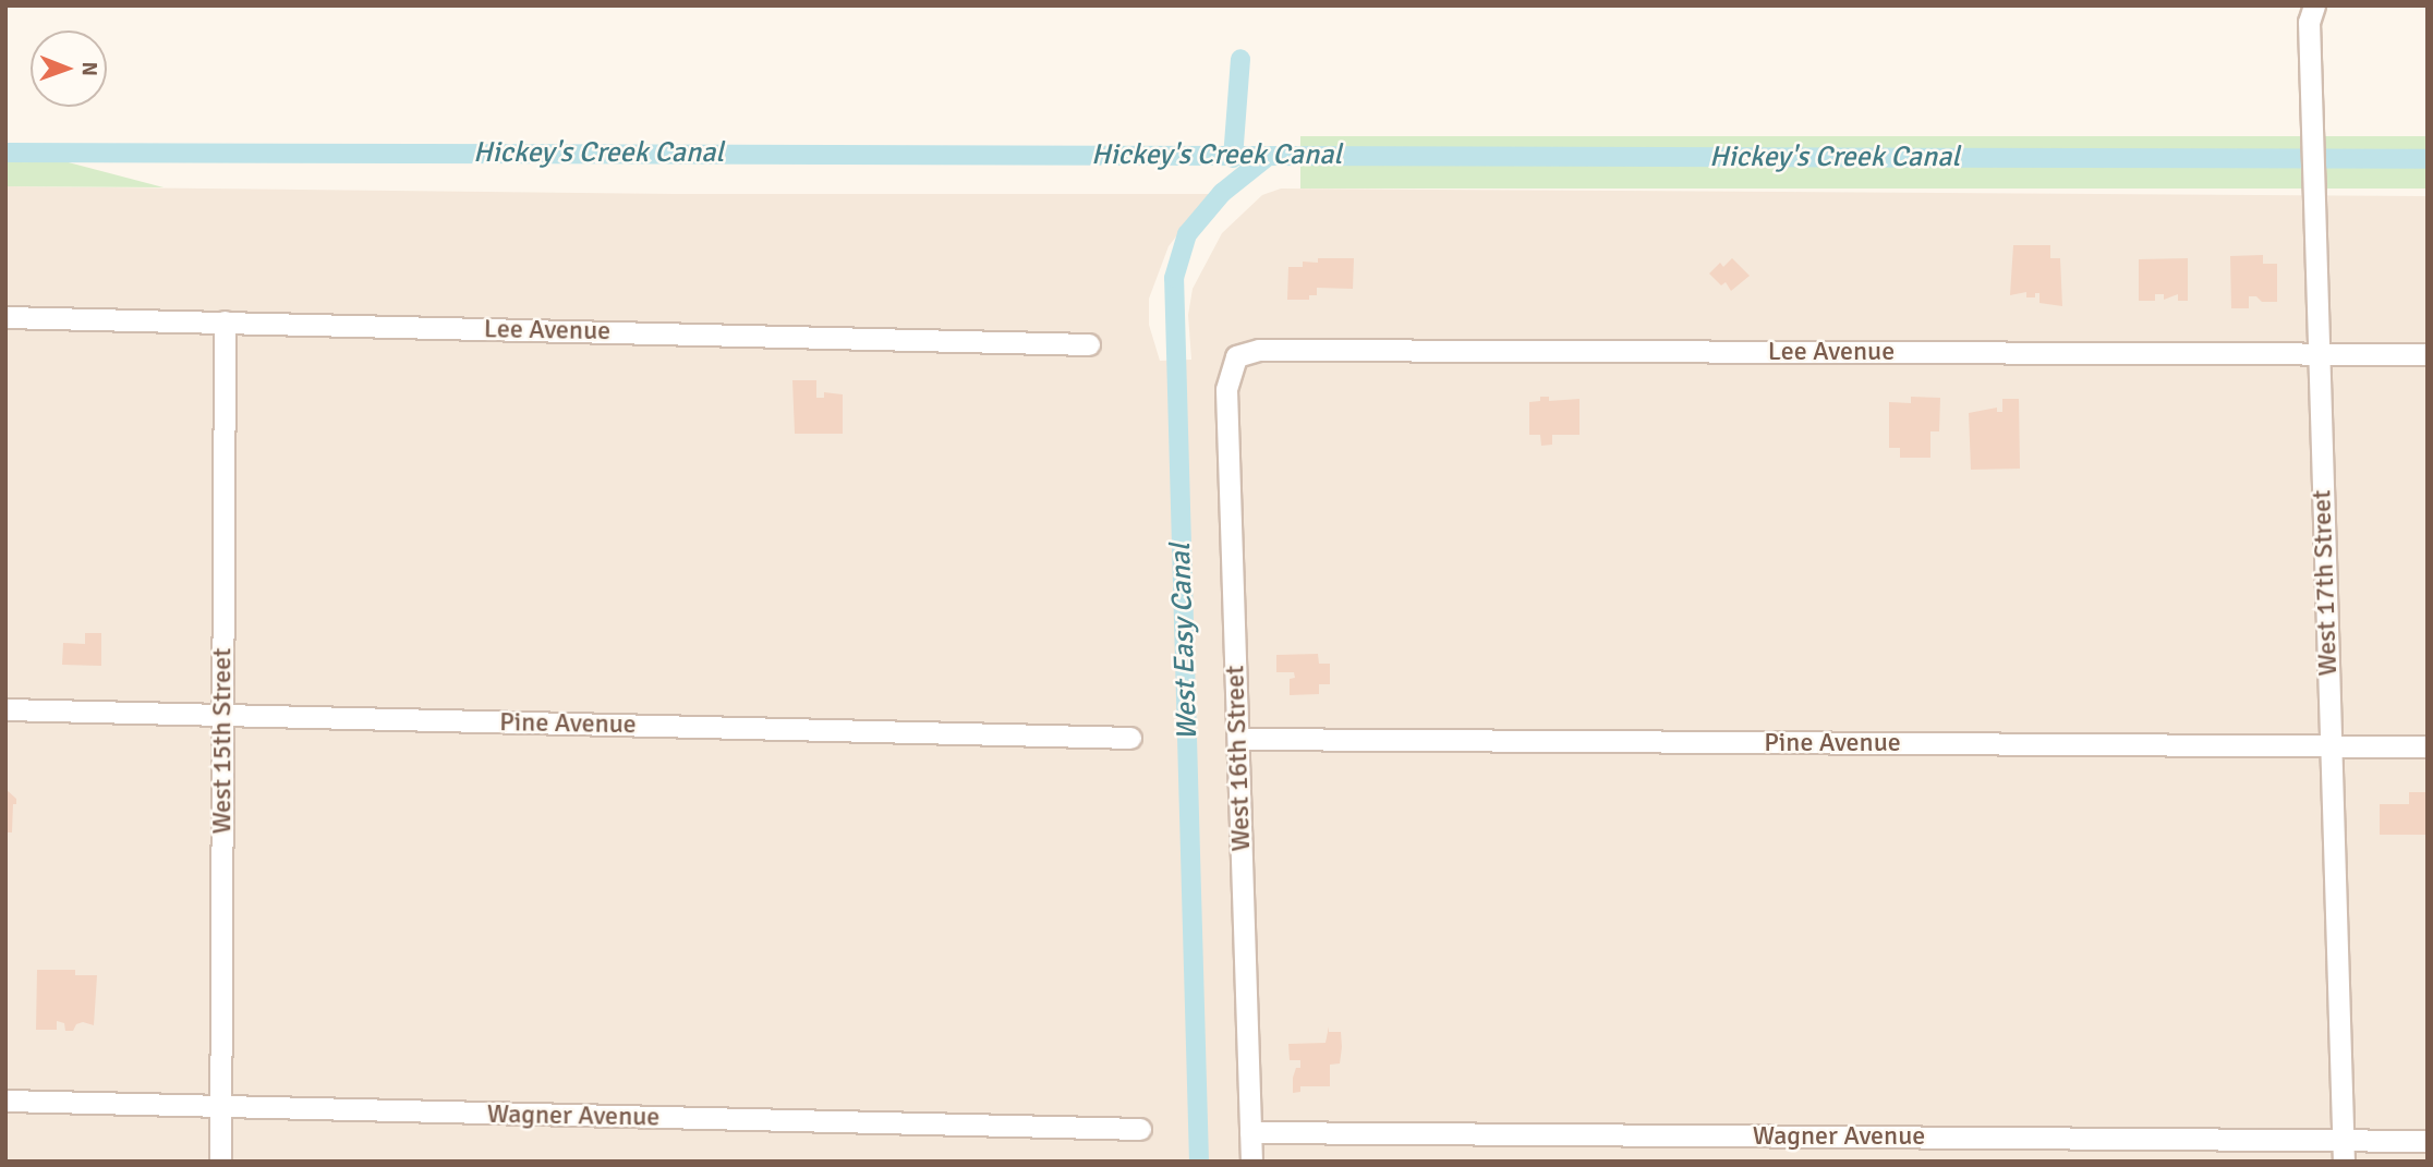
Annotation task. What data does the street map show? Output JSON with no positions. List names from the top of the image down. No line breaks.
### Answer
{"streets":{"street":["Lee Avenue","West 17th Street","Pine Avenue","West 15th Street","West 16th Street","Wagner Avenue"]},"crossings":[["Lee Avenue","West 17th Street"],["Lee Avenue","West 15th Street"],["Lee Avenue","West 16th Street"],["West 17th Street","Pine Avenue"],["West 17th Street","Wagner Avenue"],["Pine Avenue","West 15th Street"],["Pine Avenue","West 16th Street"],["West 15th Street","Wagner Avenue"],["West 16th Street","Wagner Avenue"]],"water":["Hickey's Creek Canal","West Easy Canal"],"north":"right"}
